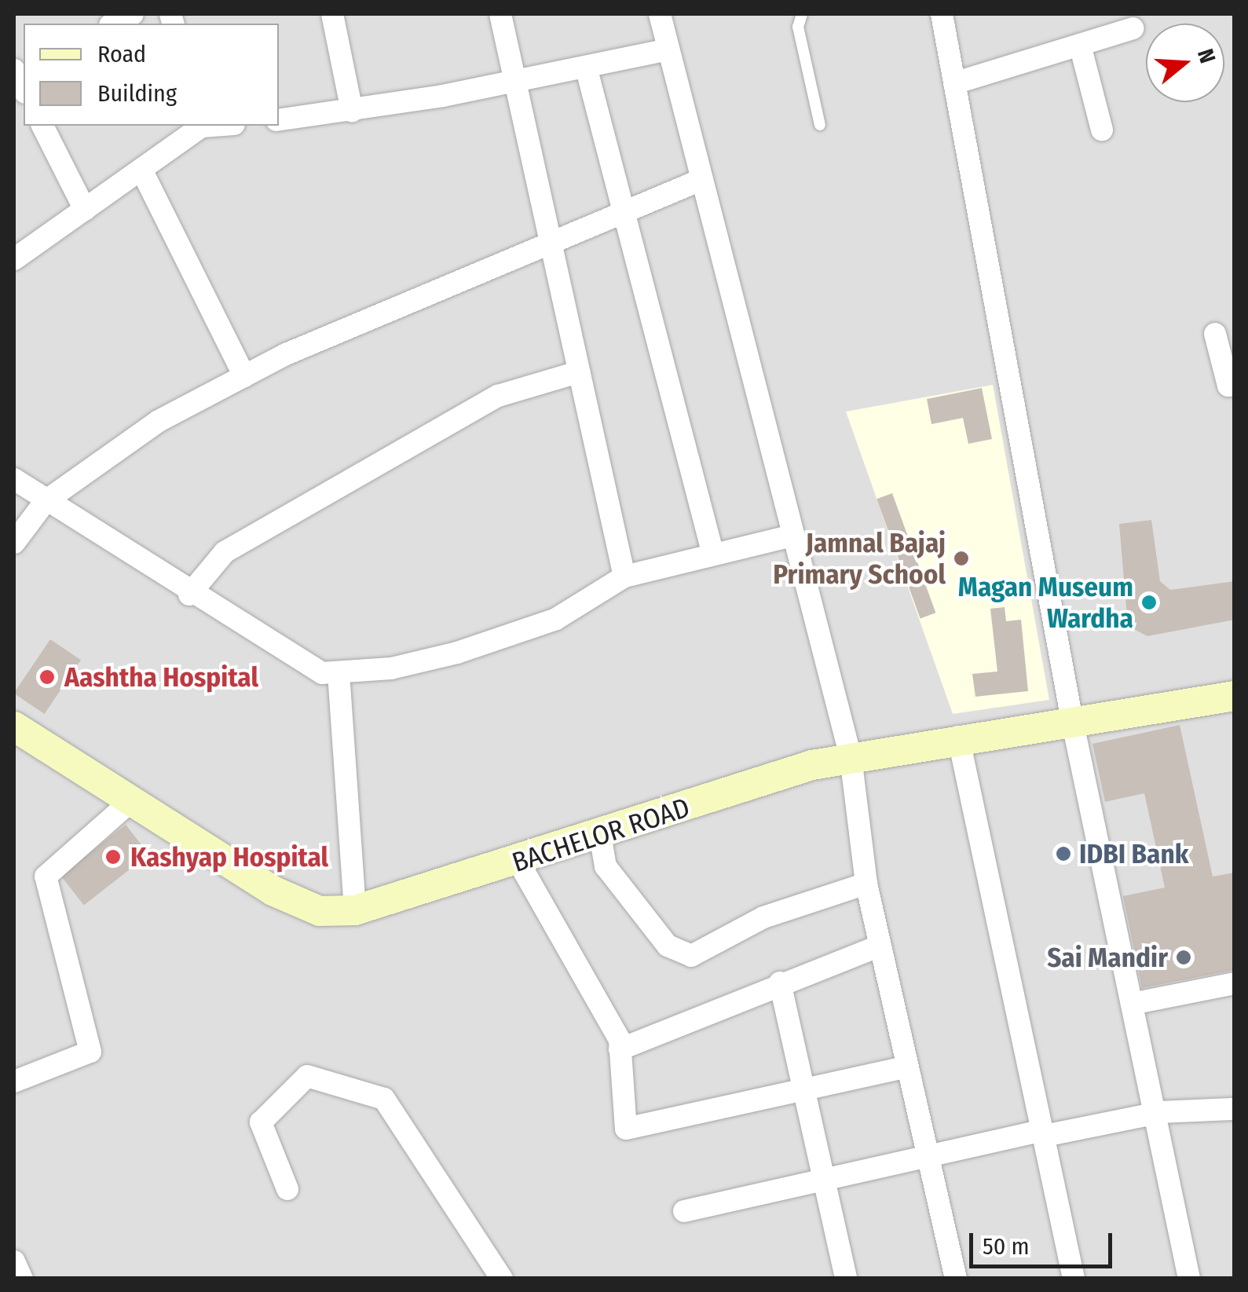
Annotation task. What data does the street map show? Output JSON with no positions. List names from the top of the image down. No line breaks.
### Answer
{"streets":{"main road":["BACHELOR ROAD"]},"places":["Jamnal Bajaj Primary School","Magan Museum Wardha","Aashtha Hospital","IDBI Bank","Kashyap Hospital","Sai Mandir"],"legend":["Road","Building"],"scale_bar":"50 m","north":"right"}
